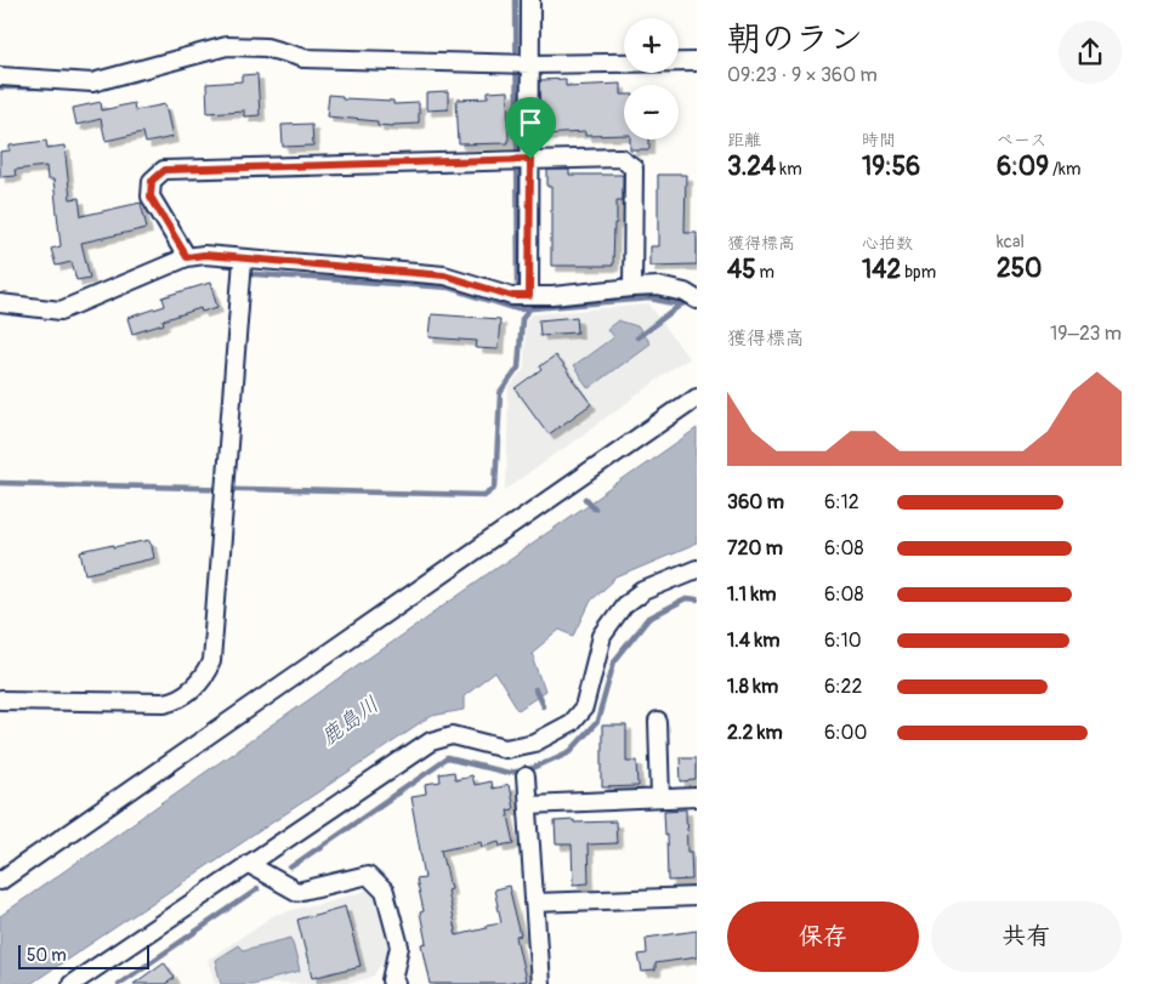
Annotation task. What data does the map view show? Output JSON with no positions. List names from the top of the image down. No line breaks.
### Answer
{"water":["鹿島川"],"scale_bar":"50 m","page":{"heading":["朝のラン","09:23 · 9 × 360 m"],"map_buttons":["+","−"],"stats":[["距離","3.24 km"],["時間","19:56"],["ペース","6:09 /km"],["獲得標高","45 m"],["心拍数","142 bpm"],["kcal","250"]],"chart":["獲得標高","19–23 m"],"list":[{"name":"360 m","note":"6:12"},{"name":"720 m","note":"6:08"},{"name":"1.1 km","note":"6:08"},{"name":"1.4 km","note":"6:10"},{"name":"1.8 km","note":"6:22"},{"name":"2.2 km","note":"6:00"}],"buttons":["保存","共有"],"scale":"50 m"}}
